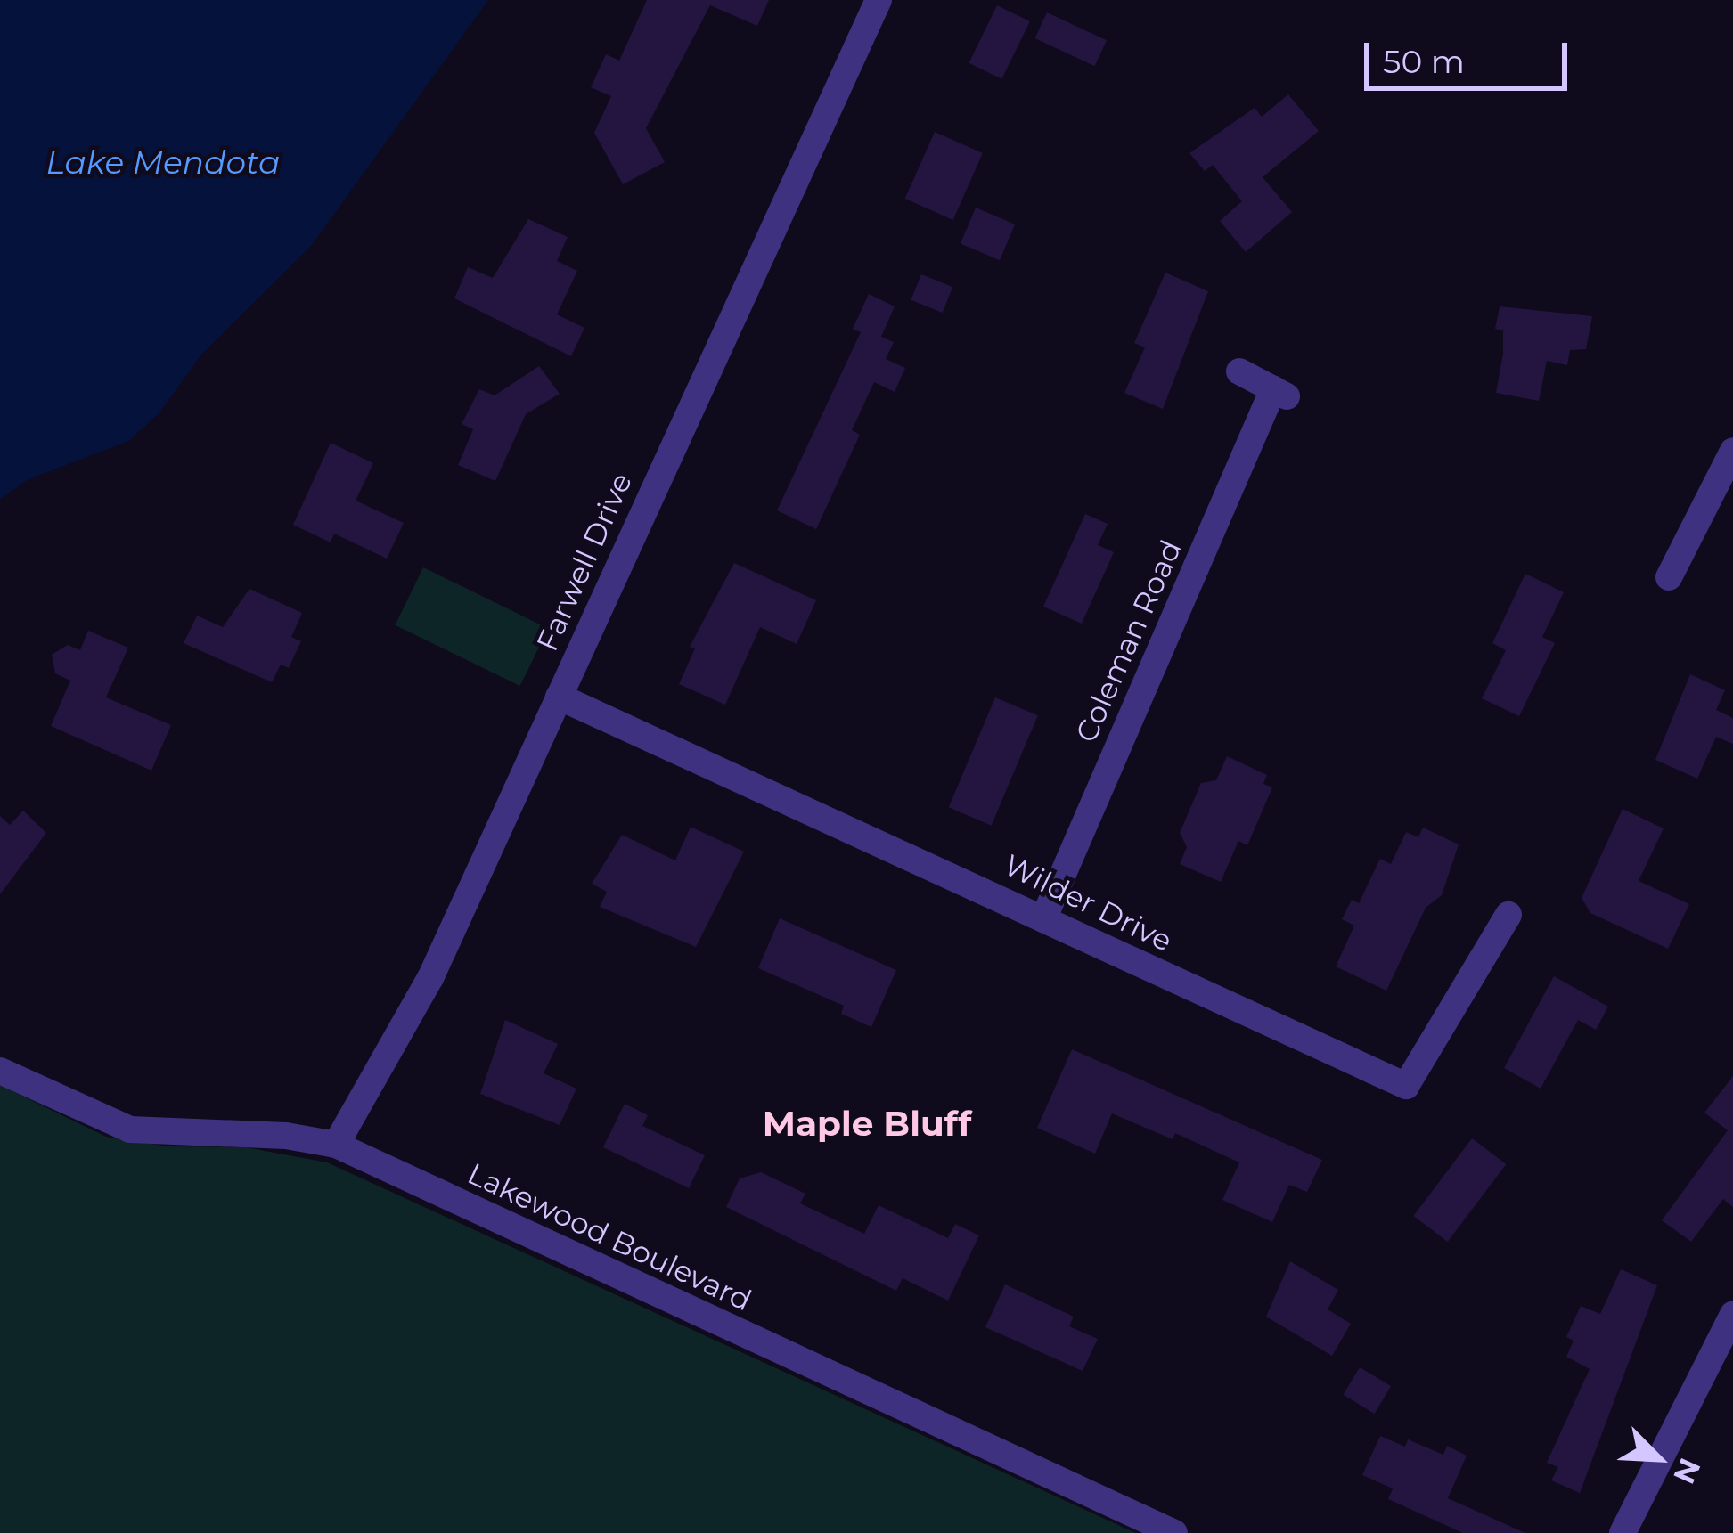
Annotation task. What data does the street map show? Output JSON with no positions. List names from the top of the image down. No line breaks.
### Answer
{"streets":{"street":["Farwell Drive","Coleman Road","Wilder Drive","Lakewood Boulevard"]},"crossings":[["Farwell Drive","Wilder Drive"],["Farwell Drive","Lakewood Boulevard"],["Coleman Road","Wilder Drive"]],"districts":["Maple Bluff"],"water":["Lake Mendota"],"scale_bar":"50 m","north":"bottom right"}
